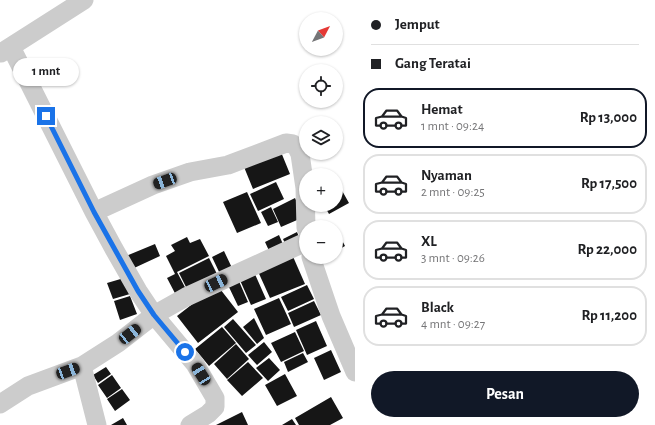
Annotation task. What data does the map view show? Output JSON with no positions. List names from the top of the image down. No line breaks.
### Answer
{"north":"top right","page":{"banner":["Jemput","Gang Teratai"],"map_buttons":["+","−"],"bubble":"1 mnt","list":[{"name":"Hemat","note":"1 mnt · 09:24","value":"Rp 13,000"},{"name":"Nyaman","note":"2 mnt · 09:25","value":"Rp 17,500"},{"name":"XL","note":"3 mnt · 09:26","value":"Rp 22,000"},{"name":"Black","note":"4 mnt · 09:27","value":"Rp 11,200"}],"buttons":"Pesan"}}
